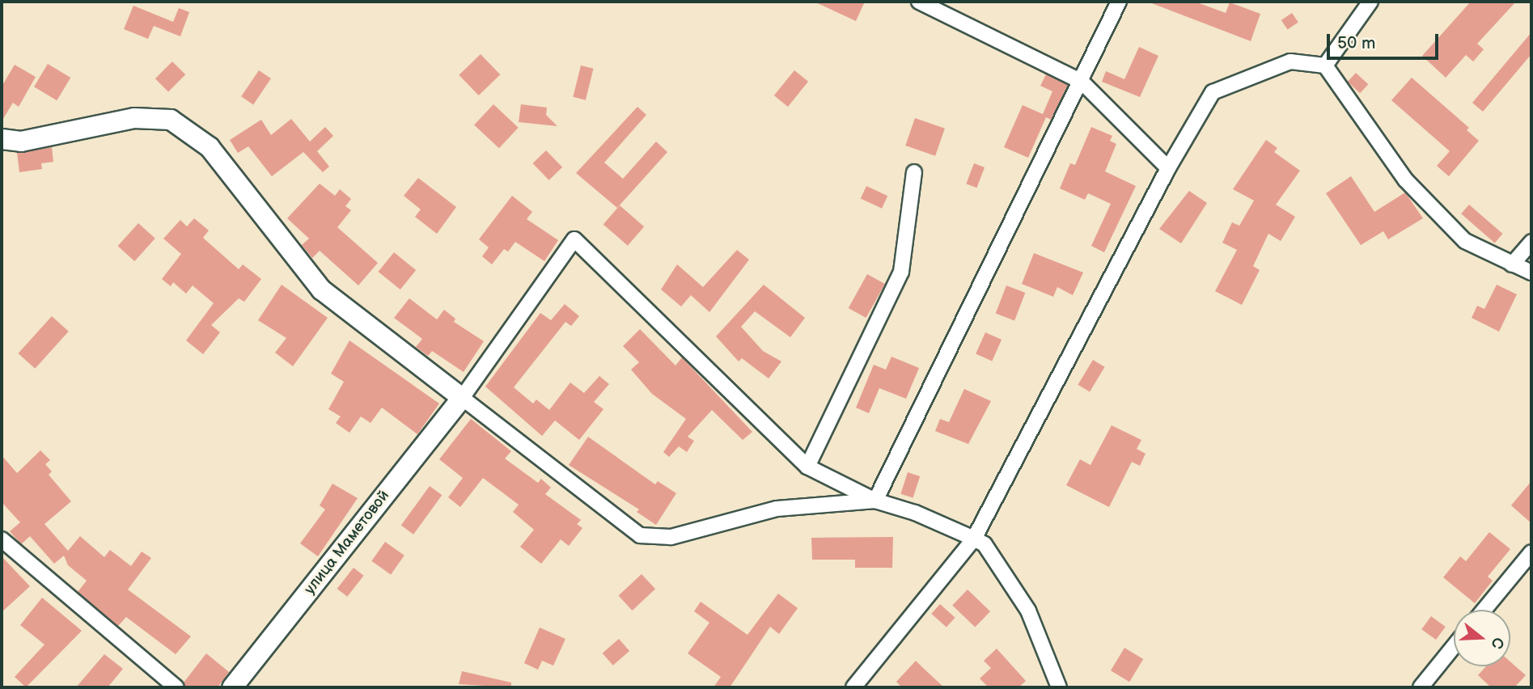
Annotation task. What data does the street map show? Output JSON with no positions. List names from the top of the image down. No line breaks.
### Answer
{"streets":{"street":["улица Маметовой"]},"scale_bar":"50 m","north":"right"}
